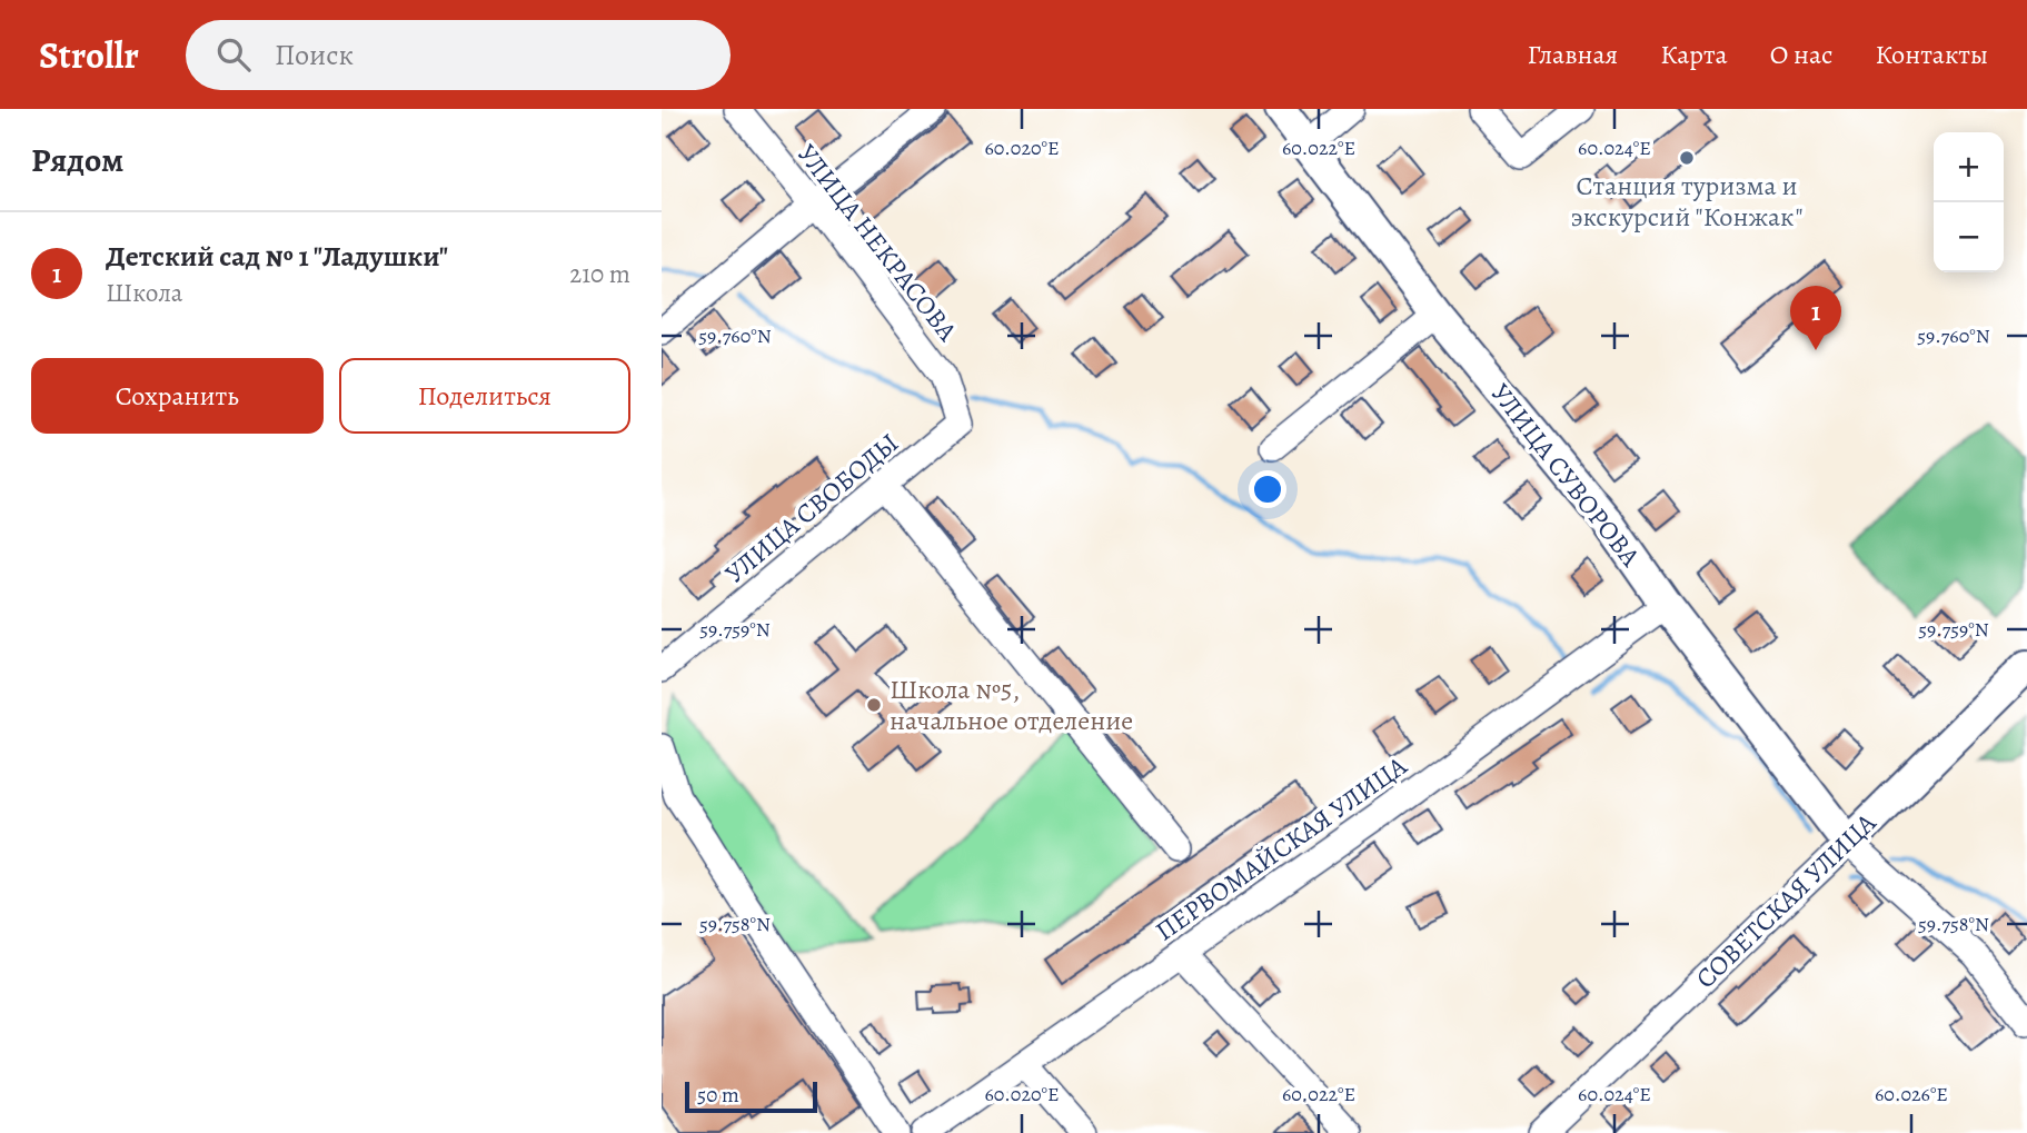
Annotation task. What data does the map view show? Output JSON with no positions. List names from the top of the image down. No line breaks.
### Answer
{"streets":{"main road":["УЛИЦА СУВОРОВА","СОВЕТСКАЯ УЛИЦА"],"street":["УЛИЦА НЕКРАСОВА","УЛИЦА СВОБОДЫ","ПЕРВОМАЙСКАЯ УЛИЦА"]},"crossings":[["УЛИЦА НЕКРАСОВА","УЛИЦА СВОБОДЫ"],["УЛИЦА СУВОРОВА","ПЕРВОМАЙСКАЯ УЛИЦА"],["УЛИЦА СУВОРОВА","СОВЕТСКАЯ УЛИЦА"]],"places":["Станция туризма и экскурсий \"Конжак\"","Школа №5, начальное отделение"],"scale_bar":"50 m","page":{"header":"Strollr","search":"Поиск","nav":["Главная","Карта","О нас","Контакты"],"heading":"Рядом","map_buttons":["+","−"],"list":[{"mark":"1","name":"Детский сад № 1 \"Ладушки\"","note":"Школа","value":"210 m"}],"pins":"1","buttons":["Сохранить","Поделиться"],"scale":"50 m"},"coordinates":["60.020°E","60.022°E","60.024°E","59.760°N","59.759°N","59.758°N","60.026°E"]}
